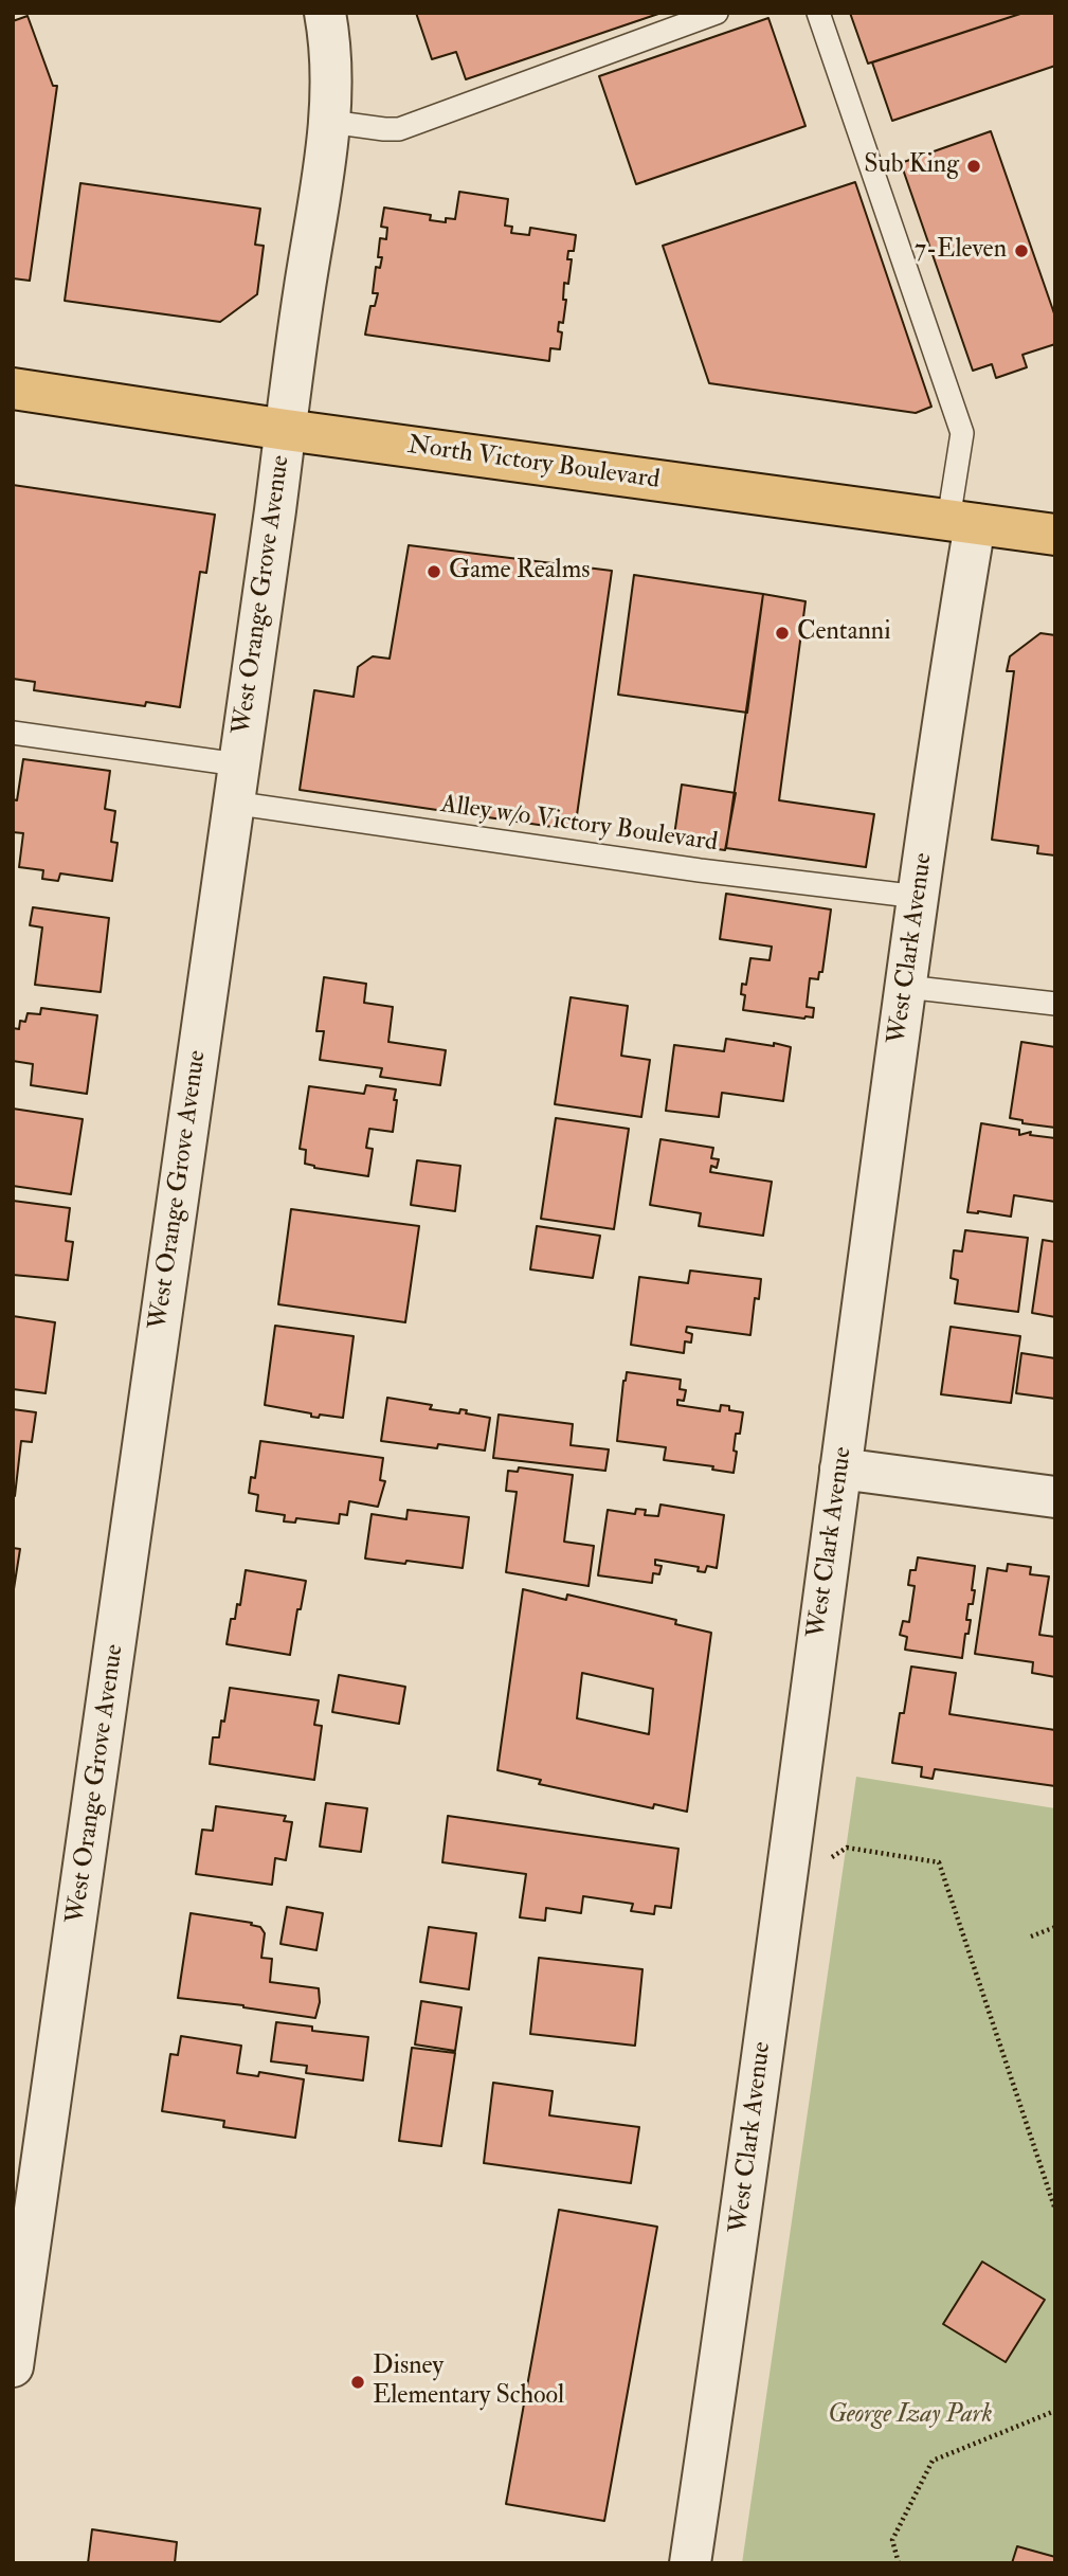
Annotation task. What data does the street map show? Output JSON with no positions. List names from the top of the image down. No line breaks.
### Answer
{"streets":{"main road":["North Victory Boulevard"],"street":["West Orange Grove Avenue","West Clark Avenue"],"lane":["Alley w/o Victory Boulevard"]},"crossings":[["North Victory Boulevard","West Orange Grove Avenue"],["North Victory Boulevard","West Clark Avenue"],["West Orange Grove Avenue","Alley w/o Victory Boulevard"],["Alley w/o Victory Boulevard","West Clark Avenue"]],"parks":["George Izay Park"],"places":["Sub King","7-Eleven","Game Realms","Centanni","Disney Elementary School"]}
